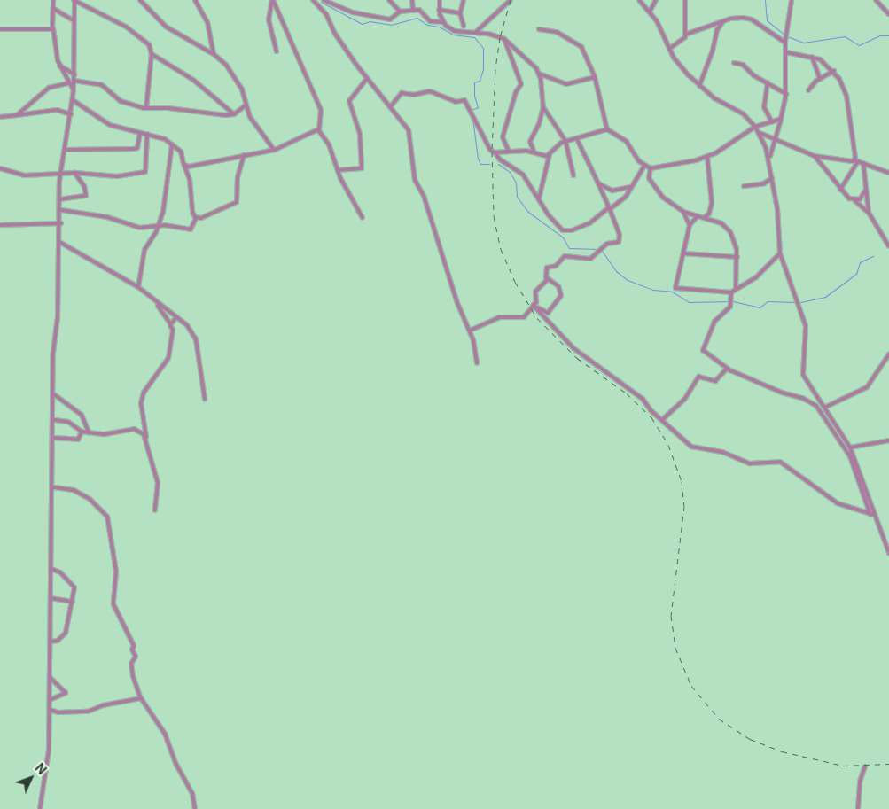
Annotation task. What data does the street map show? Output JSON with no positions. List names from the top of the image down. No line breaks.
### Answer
{"north":"top right"}
